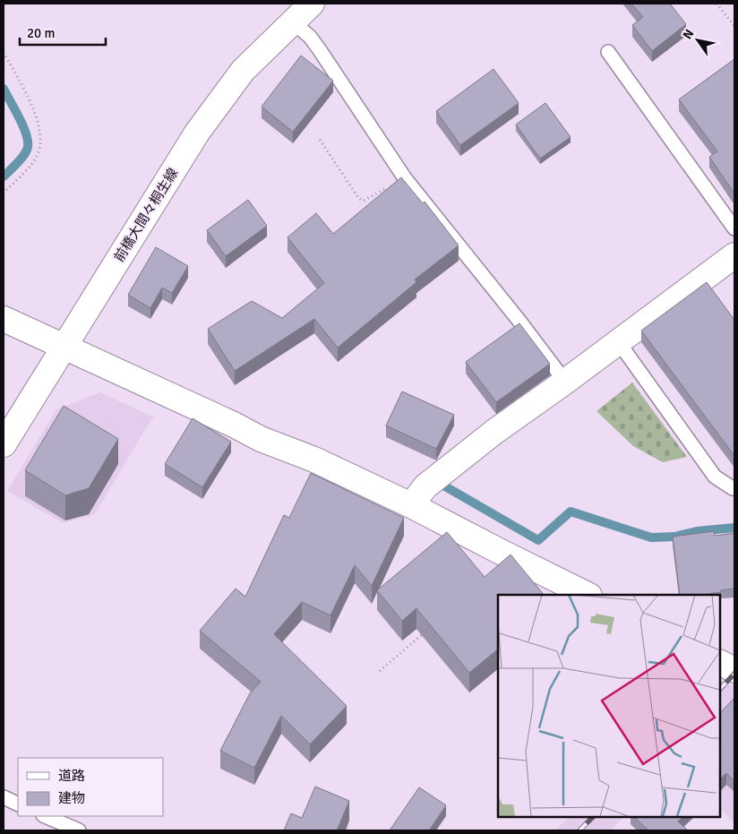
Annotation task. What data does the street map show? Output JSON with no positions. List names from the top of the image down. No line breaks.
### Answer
{"streets":{"street":["前橋大間々桐生線"]},"legend":["道路","建物"],"scale_bar":"20 m","north":"top left"}
